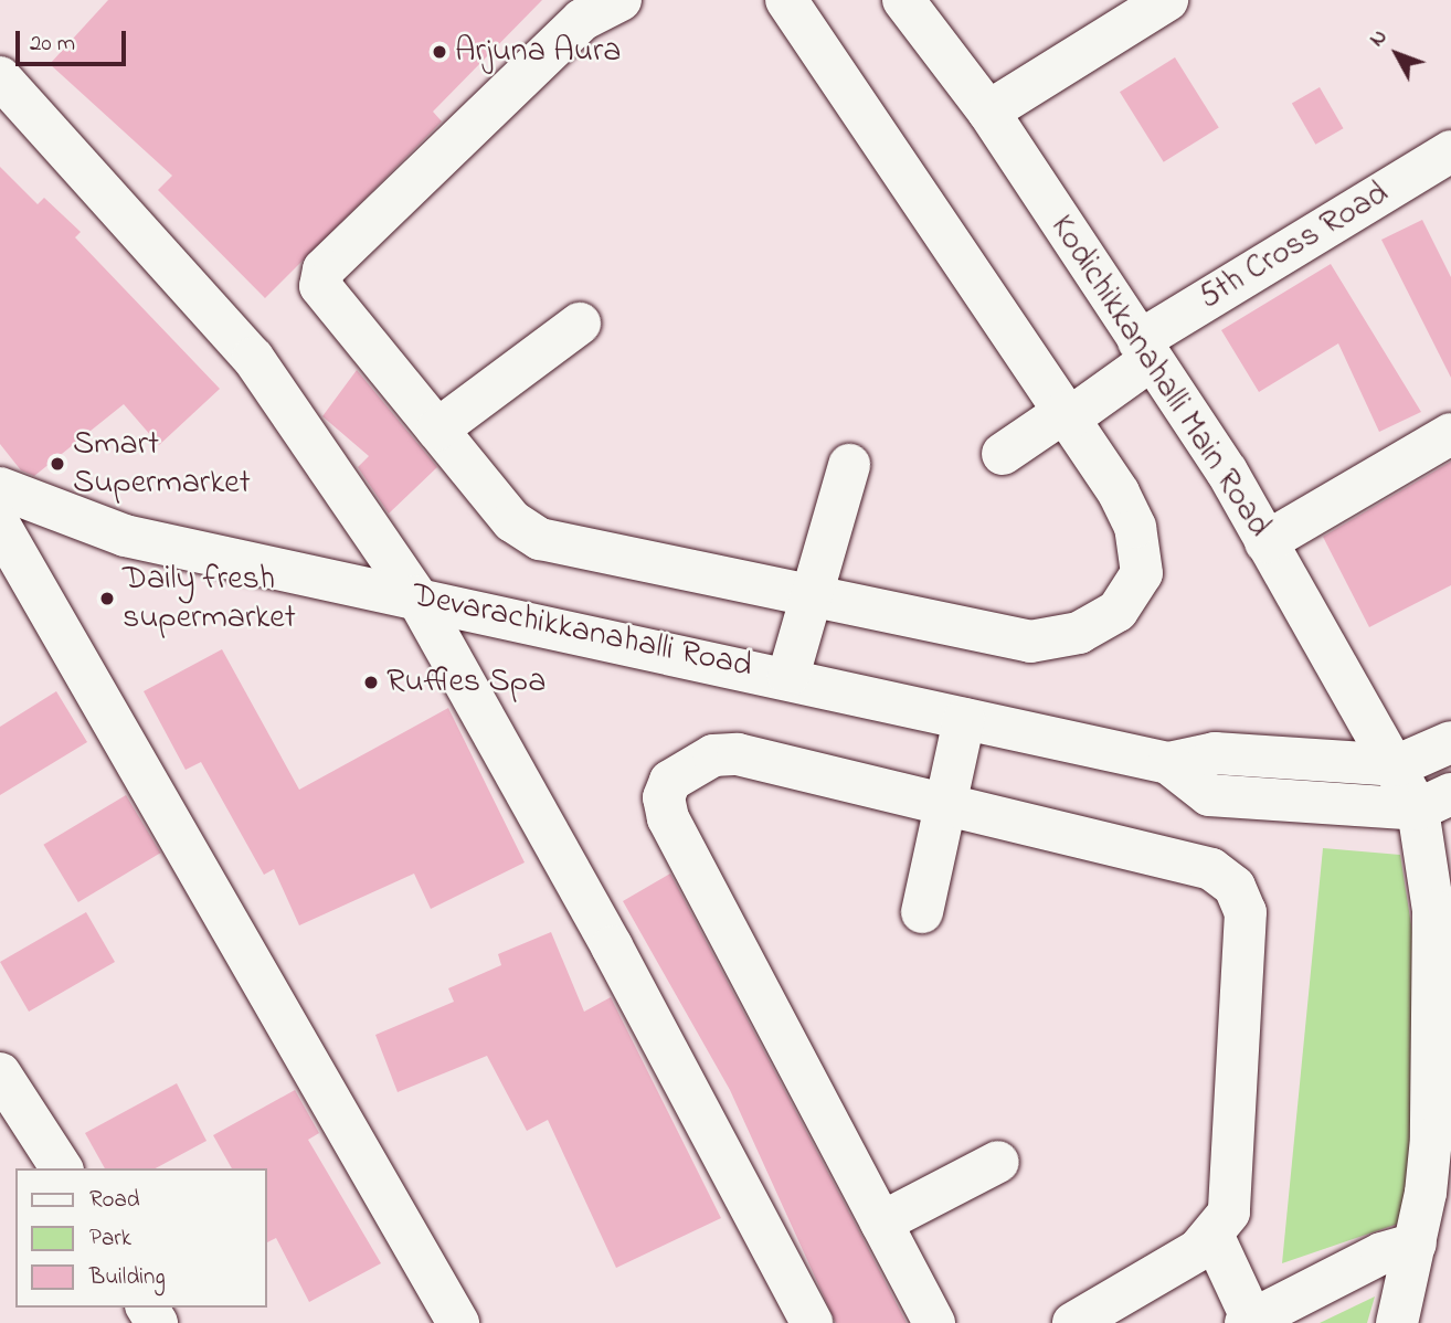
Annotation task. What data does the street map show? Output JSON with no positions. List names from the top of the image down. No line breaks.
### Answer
{"streets":{"street":["5th Cross Road","Kodichikkanahalli Main Road","Devarachikkanahalli Road"]},"crossings":[["5th Cross Road","Kodichikkanahalli Main Road"],["Kodichikkanahalli Main Road","Devarachikkanahalli Road"]],"places":["Arjuna Aura","Smart Supermarket","Daily fresh supermarket","Ruffles Spa"],"legend":["Road","Park","Building"],"scale_bar":"20 m","north":"top left"}
